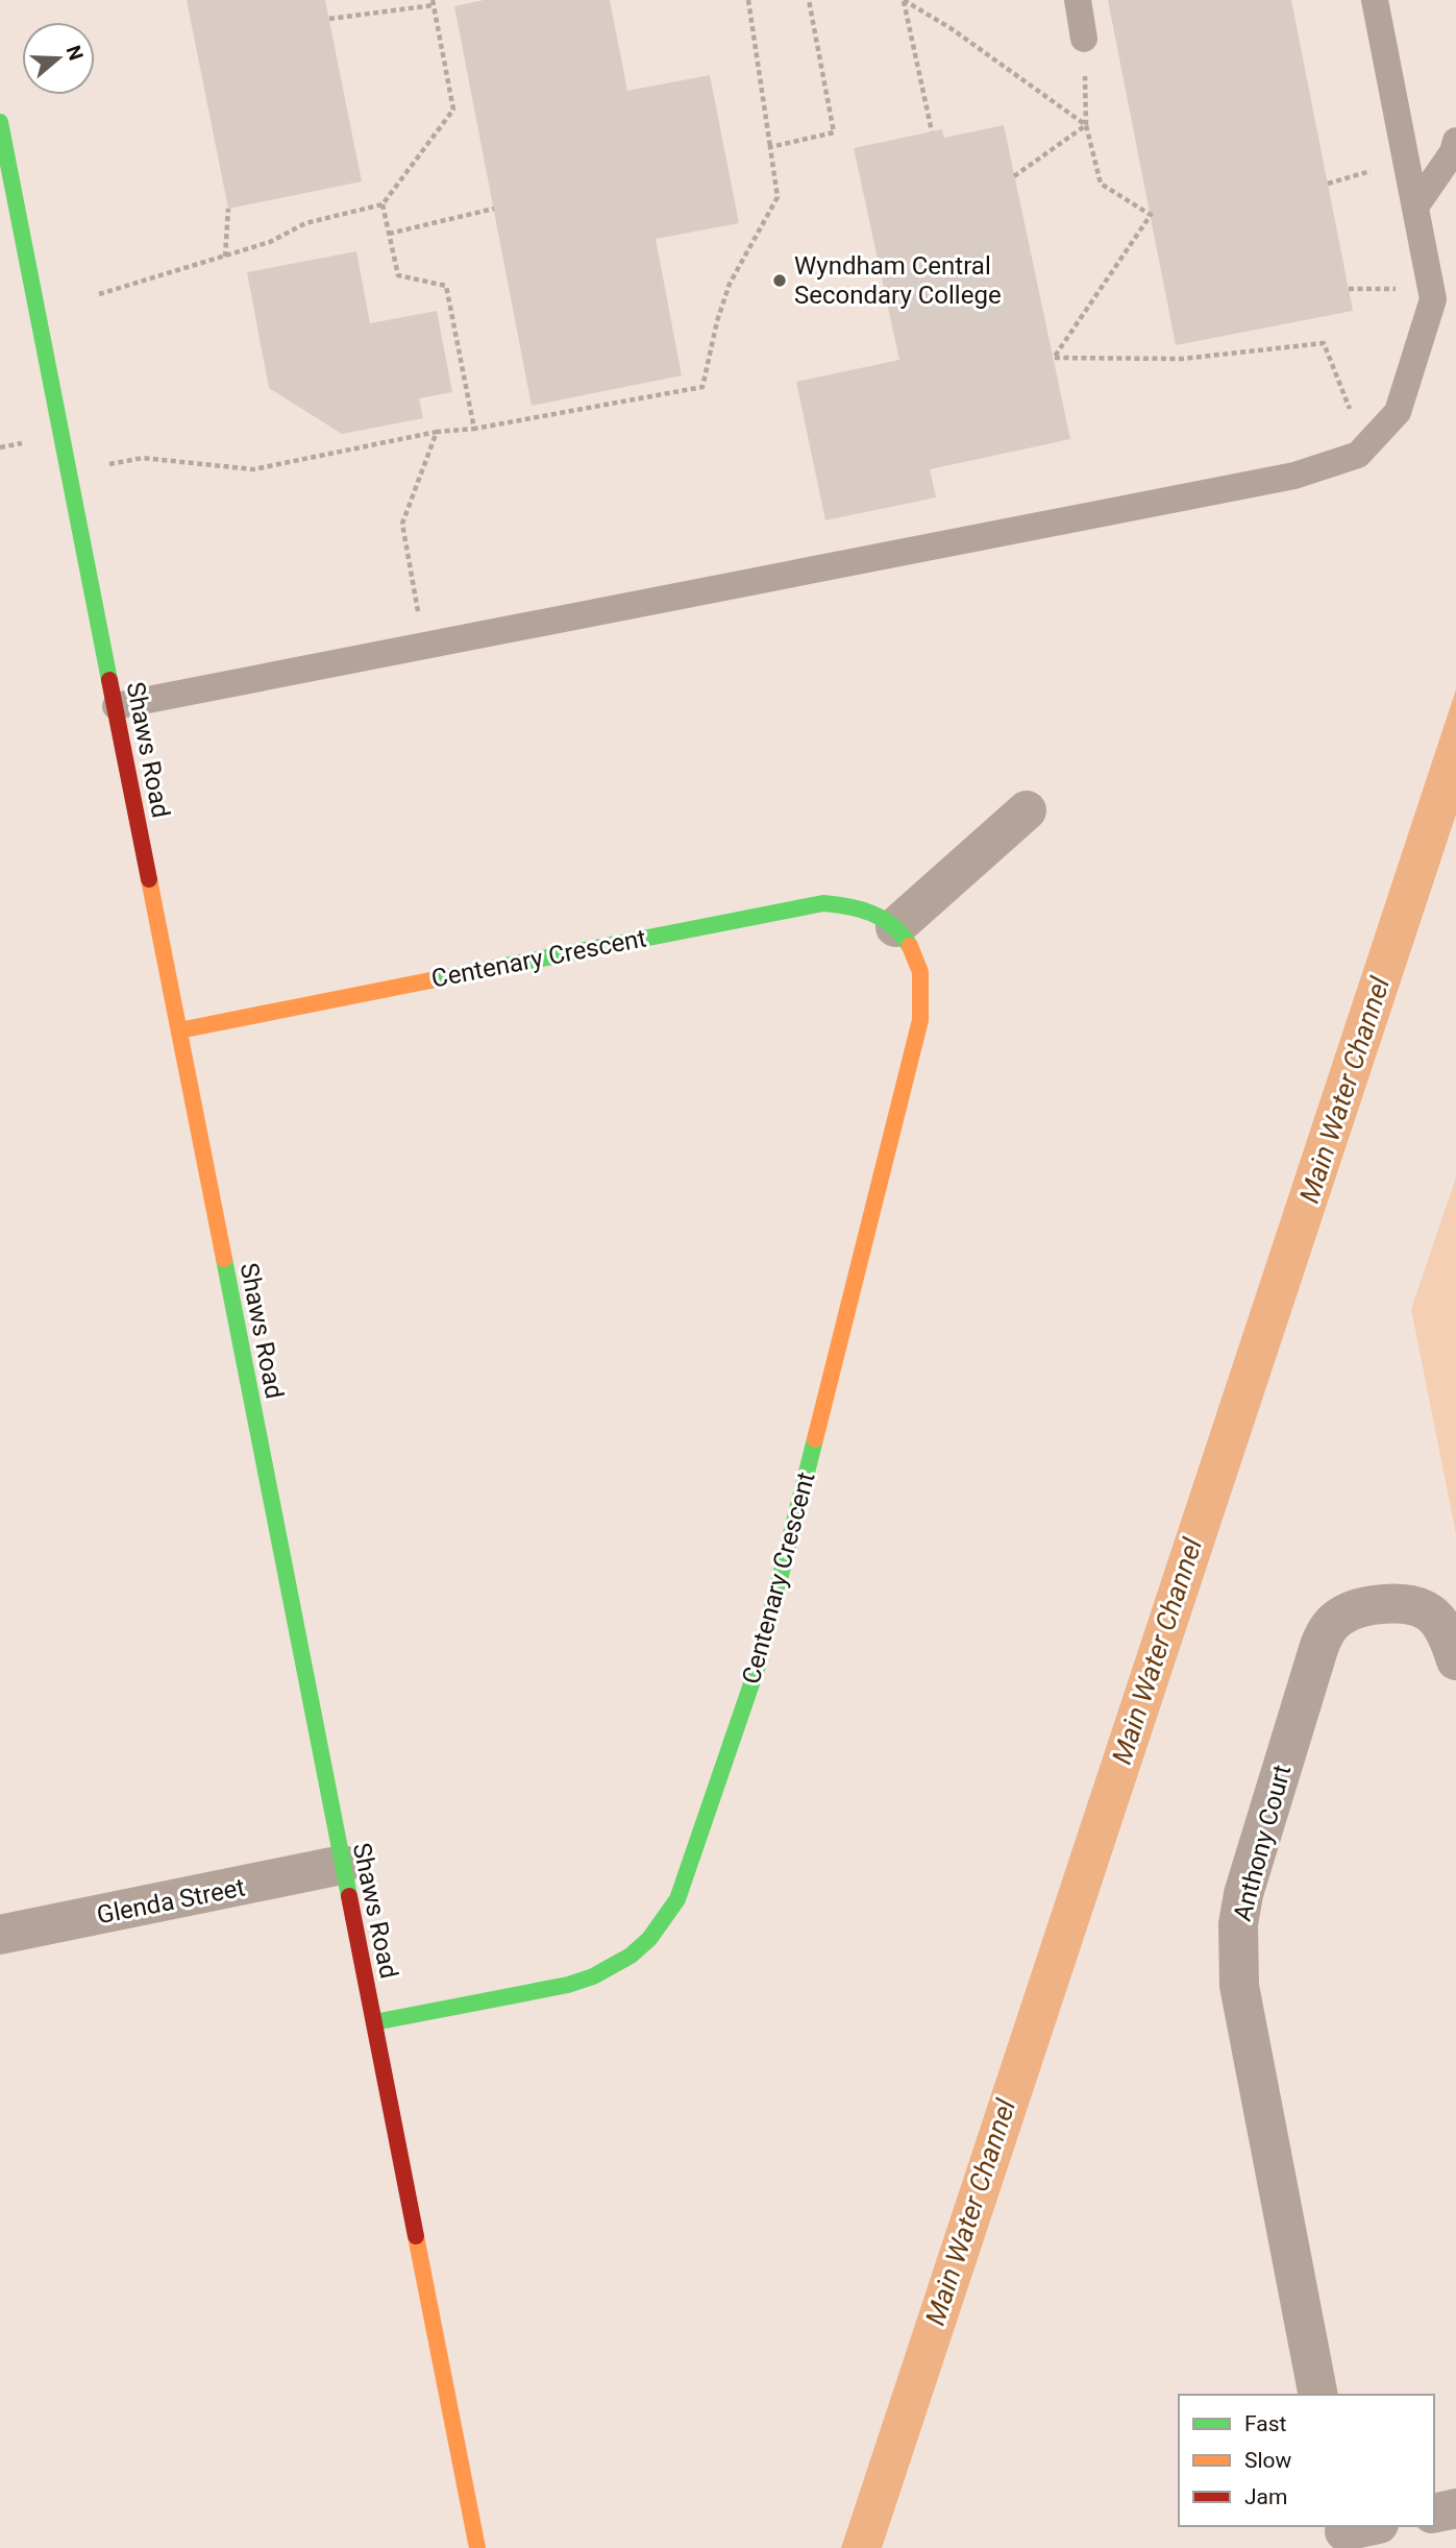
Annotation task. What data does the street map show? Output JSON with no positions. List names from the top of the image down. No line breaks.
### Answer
{"streets":{"street":["Shaws Road","Centenary Crescent","Anthony Court","Glenda Street"]},"crossings":[["Shaws Road","Centenary Crescent"],["Shaws Road","Glenda Street"]],"water":["Main Water Channel"],"places":["Wyndham Central Secondary College"],"legend":["Fast","Slow","Jam"],"north":"right"}
